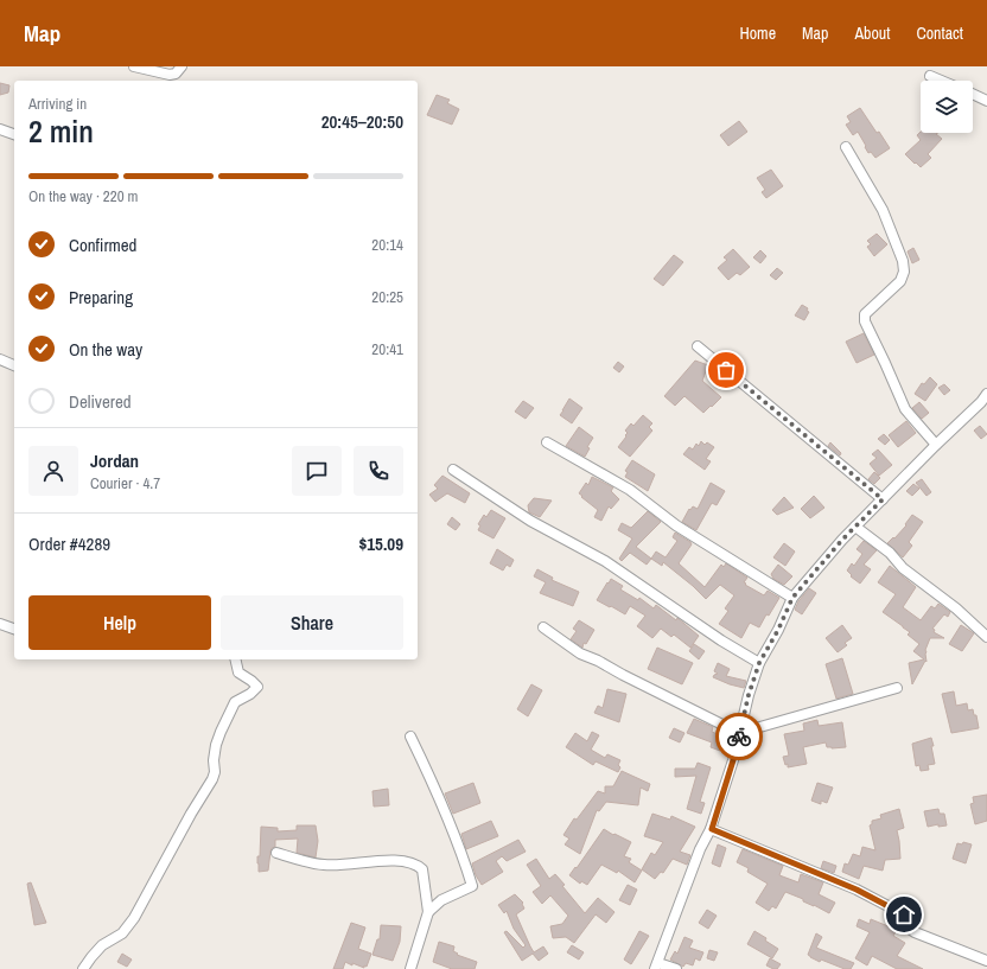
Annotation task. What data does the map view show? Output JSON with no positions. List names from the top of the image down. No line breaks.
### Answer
{"page":{"header":"Map","nav":["Home","Map","About","Contact"],"heading":["2 min","Arriving in","20:45–20:50"],"panel":["Jordan","Courier · 4.7","Order #4289","$15.09"],"bar":"On the way · 220 m","list":[["Confirmed","20:14"],["Preparing","20:25"],["On the way","20:41"],"Delivered"],"buttons":["Help","Share"]}}
